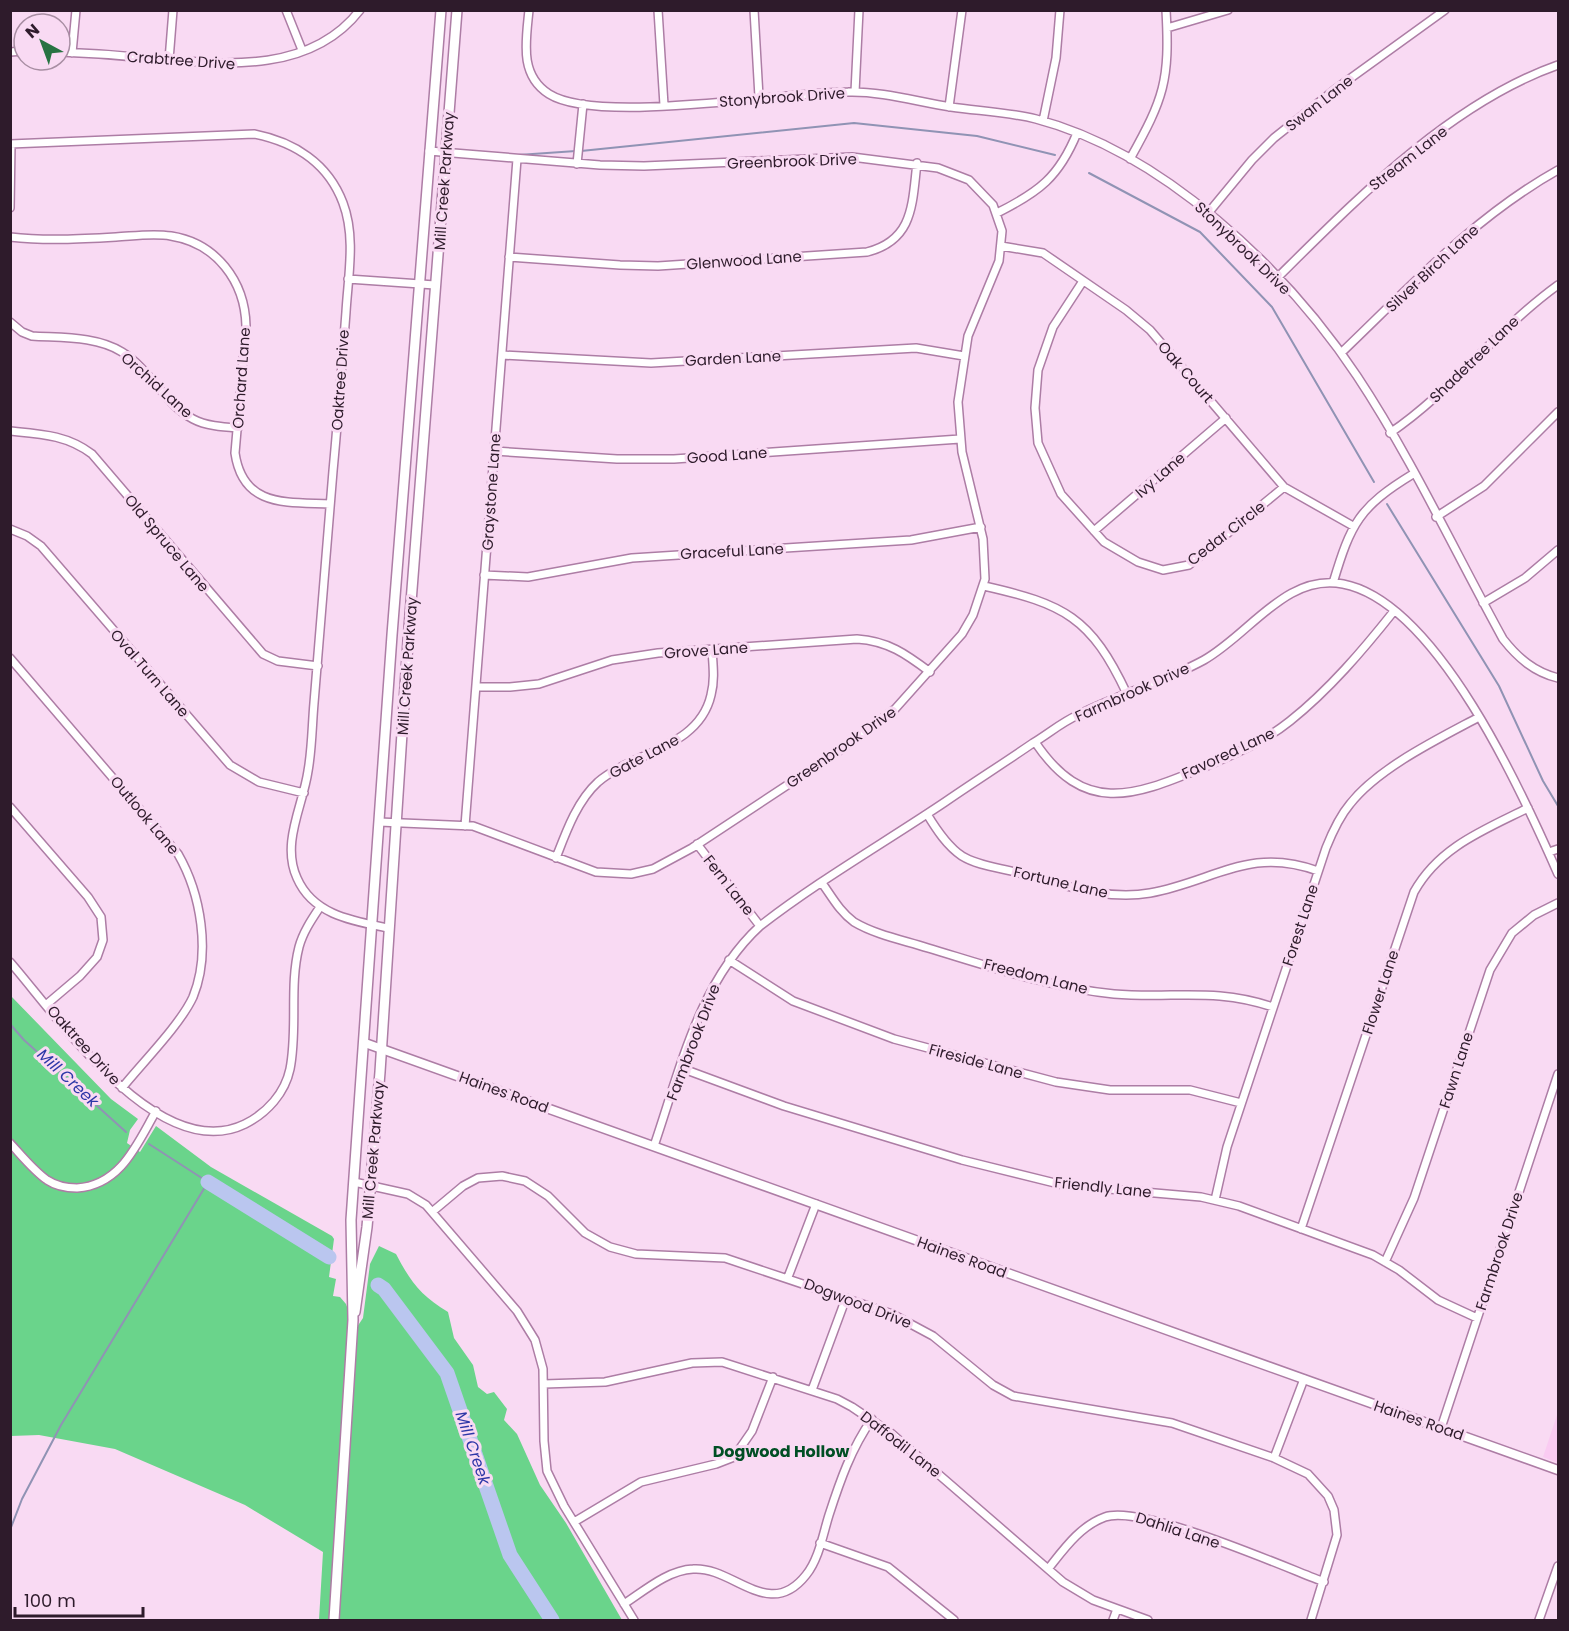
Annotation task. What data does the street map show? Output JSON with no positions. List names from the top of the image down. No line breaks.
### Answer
{"streets":{"main road":["Mill Creek Parkway"],"street":["Crabtree Drive","Stonybrook Drive","Swan Lane","Stream Lane","Greenbrook Drive","Glenwood Lane","Silver Birch Lane","Garden Lane","Shadetree Lane","Oak Court","Orchard Lane","Oaktree Drive","Orchid Lane","Good Lane","Ivy Lane","Graystone Lane","Cedar Circle","Old Spruce Lane","Graceful Lane","Grove Lane","Oval Turn Lane","Farmbrook Drive","Favored Lane","Gate Lane","Outlook Lane","Fortune Lane","Fern Lane","Forest Lane","Freedom Lane","Flower Lane","Fireside Lane","Fawn Lane","Haines Road","Friendly Lane","Dogwood Drive","Daffodil Lane","Dahlia Lane"]},"crossings":[["Stonybrook Drive","Swan Lane"],["Stonybrook Drive","Stream Lane"],["Stonybrook Drive","Silver Birch Lane"],["Stonybrook Drive","Shadetree Lane"],["Greenbrook Drive","Mill Creek Parkway"],["Greenbrook Drive","Glenwood Lane"],["Greenbrook Drive","Garden Lane"],["Greenbrook Drive","Oak Court"],["Greenbrook Drive","Good Lane"],["Greenbrook Drive","Graystone Lane"],["Greenbrook Drive","Graceful Lane"],["Greenbrook Drive","Grove Lane"],["Greenbrook Drive","Gate Lane"],["Greenbrook Drive","Fern Lane"],["Mill Creek Parkway","Oaktree Drive"],["Mill Creek Parkway","Haines Road"],["Glenwood Lane","Graystone Lane"],["Garden Lane","Graystone Lane"],["Oak Court","Ivy Lane"],["Oak Court","Cedar Circle"],["Orchard Lane","Oaktree Drive"],["Orchard Lane","Orchid Lane"],["Oaktree Drive","Old Spruce Lane"],["Oaktree Drive","Oval Turn Lane"],["Oaktree Drive","Outlook Lane"],["Good Lane","Graystone Lane"],["Ivy Lane","Cedar Circle"],["Graystone Lane","Graceful Lane"],["Graystone Lane","Grove Lane"],["Grove Lane","Gate Lane"],["Farmbrook Drive","Favored Lane"],["Farmbrook Drive","Fortune Lane"],["Farmbrook Drive","Fern Lane"],["Farmbrook Drive","Forest Lane"],["Farmbrook Drive","Freedom Lane"],["Farmbrook Drive","Flower Lane"],["Farmbrook Drive","Fireside Lane"],["Farmbrook Drive","Haines Road"],["Farmbrook Drive","Friendly Lane"],["Fortune Lane","Forest Lane"],["Forest Lane","Freedom Lane"],["Forest Lane","Fireside Lane"],["Forest Lane","Friendly Lane"],["Flower Lane","Friendly Lane"],["Fawn Lane","Friendly Lane"],["Dogwood Drive","Dahlia Lane"],["Daffodil Lane","Dahlia Lane"]],"districts":["Dogwood Hollow"],"water":["Mill Creek"],"scale_bar":"100 m","north":"top left"}
